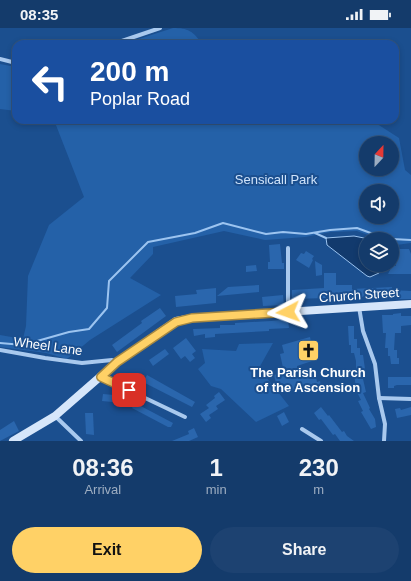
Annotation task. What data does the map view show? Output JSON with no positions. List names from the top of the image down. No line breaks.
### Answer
{"streets":{"street":["Church Street","Wheel Lane"]},"crossings":[["Church Street","Wheel Lane"]],"parks":["Sensicall Park"],"places":{"church":["The Parish Church of the Ascension"]},"north":"top","page":{"status":"08:35","turn":["200 m","Poplar Road"],"eta":["08:36","Arrival","1","min","230","m"],"buttons":["Exit","Share"]}}
